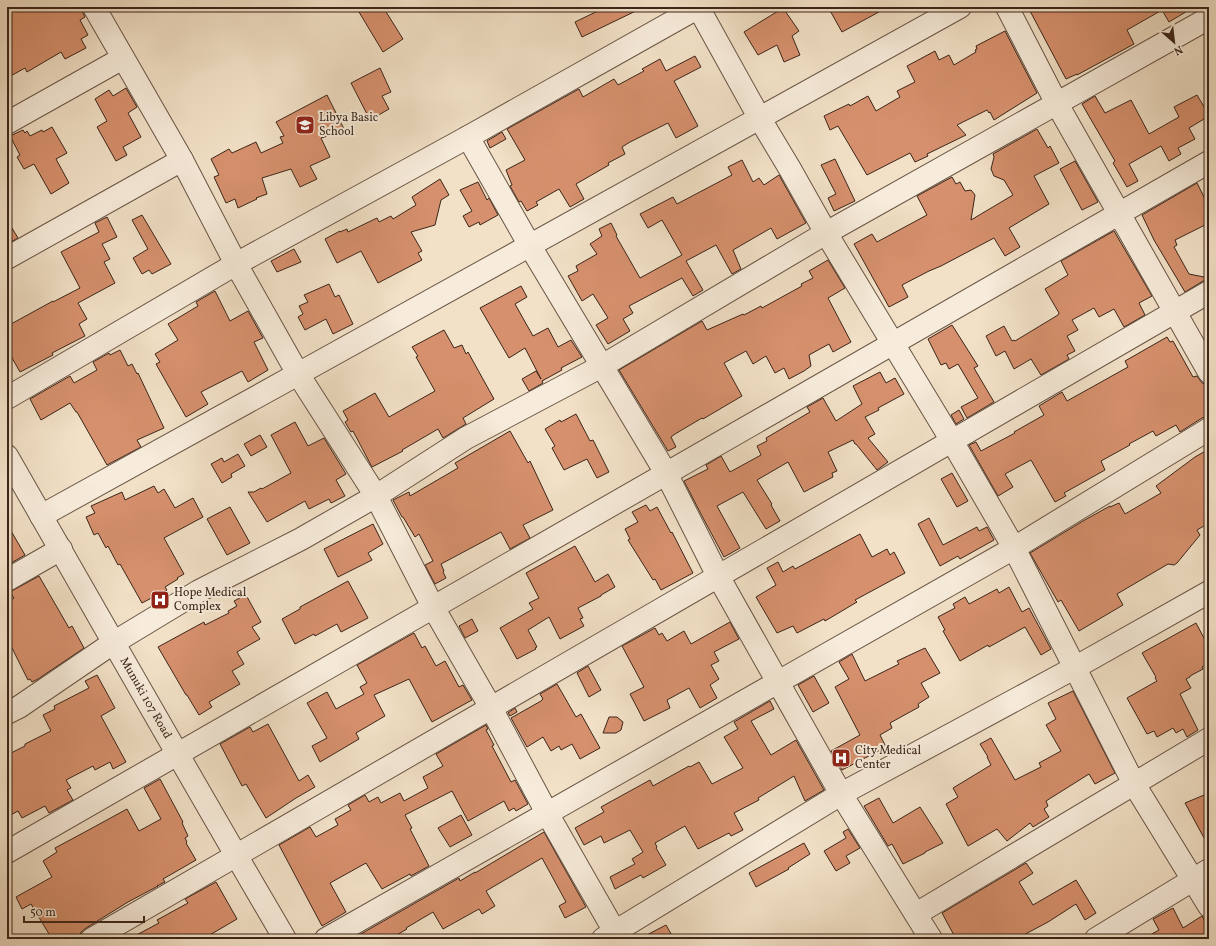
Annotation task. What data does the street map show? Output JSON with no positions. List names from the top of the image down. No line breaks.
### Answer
{"streets":{"street":["Munuki 107 Road"]},"places":{"school or university":["Libya Basic School"],"hospital":["Hope Medical Complex","City Medical Center"]},"scale_bar":"50 m","north":"bottom right"}
